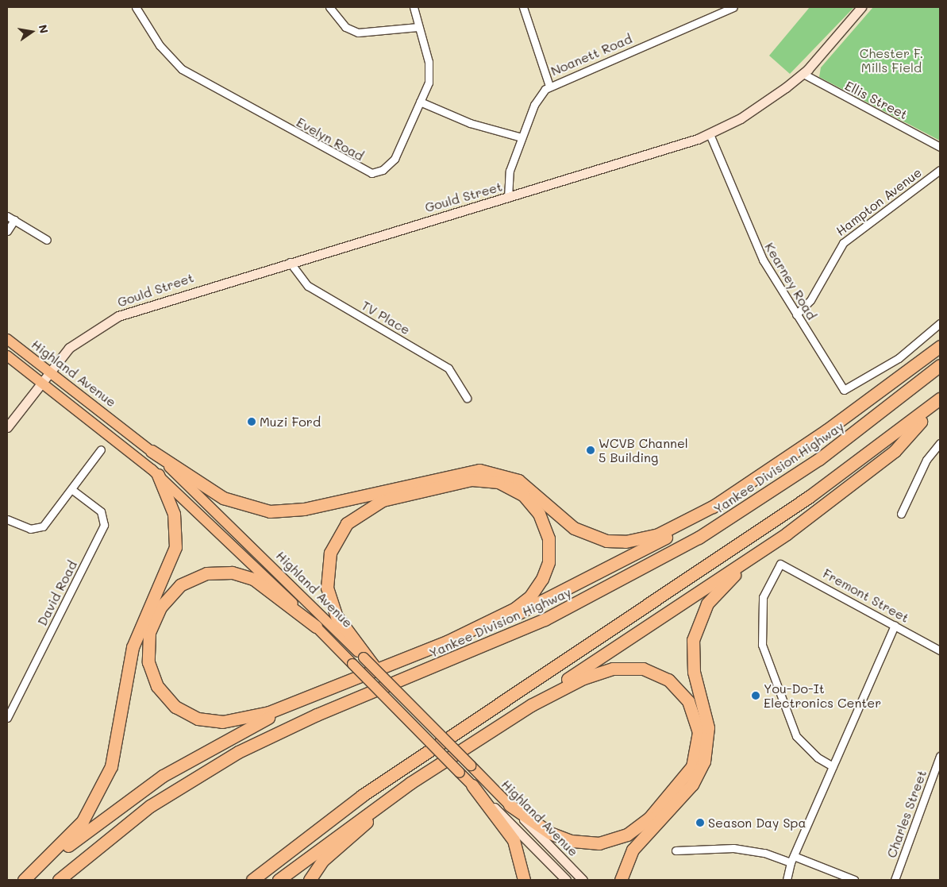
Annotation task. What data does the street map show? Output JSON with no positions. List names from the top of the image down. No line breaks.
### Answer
{"streets":{"highway":["Yankee Division Highway"],"main road":["Gould Street","Highland Avenue"],"street":["Noanett Road","Ellis Street","Evelyn Road","Hampton Avenue","Kearney Road","TV Place","David Road","Fremont Street","Charles Street"]},"crossings":[["Noanett Road","Gould Street"],["Ellis Street","Gould Street"],["Gould Street","Kearney Road"],["Gould Street","TV Place"],["Gould Street","Highland Avenue"],["Hampton Avenue","Kearney Road"]],"parks":["Chester F. Mills Field"],"places":["Muzi Ford","WCVB Channel 5 Building","You-Do-It Electronics Center","Season Day Spa"],"north":"right"}
